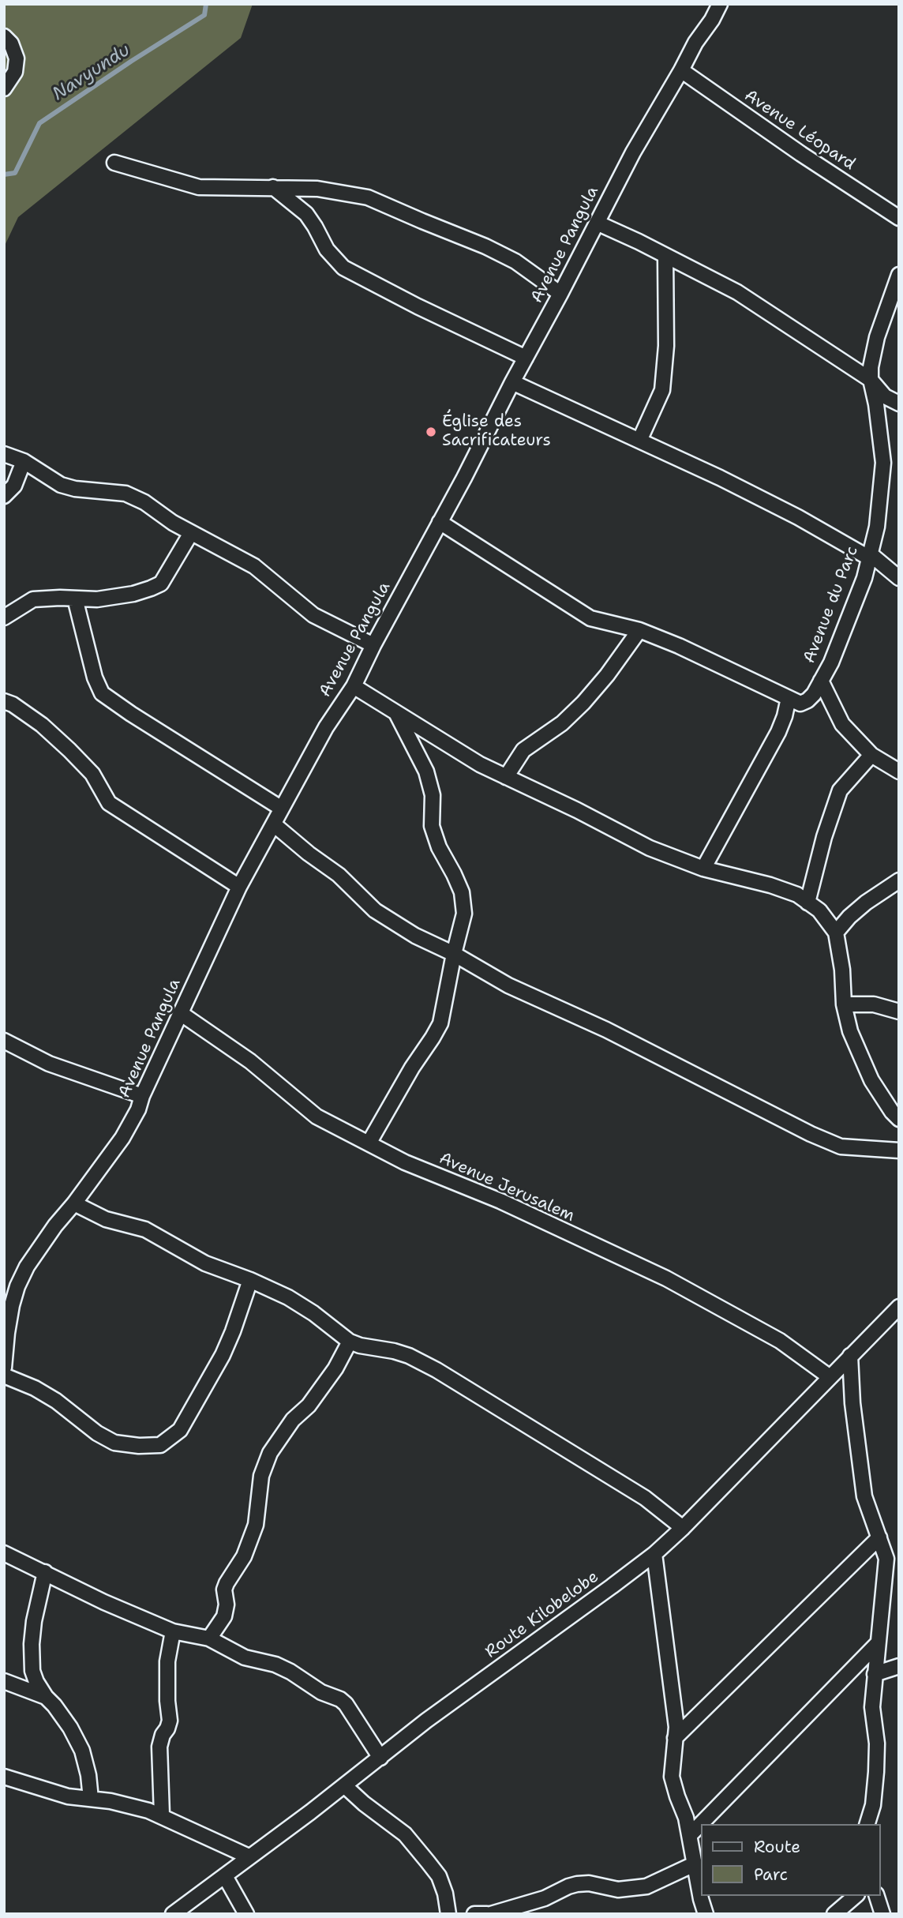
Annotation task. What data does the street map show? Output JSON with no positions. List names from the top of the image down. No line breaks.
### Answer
{"streets":{"street":["Avenue Léopard","Avenue Pangula","Avenue du Parc","Avenue Jerusalem","Route Kilobelobe"]},"crossings":[["Avenue Léopard","Avenue Pangula"],["Avenue Pangula","Avenue Jerusalem"],["Avenue Jerusalem","Route Kilobelobe"]],"water":["Navyundu"],"places":["Église des Sacrificateurs"],"legend":["Route","Parc"]}
